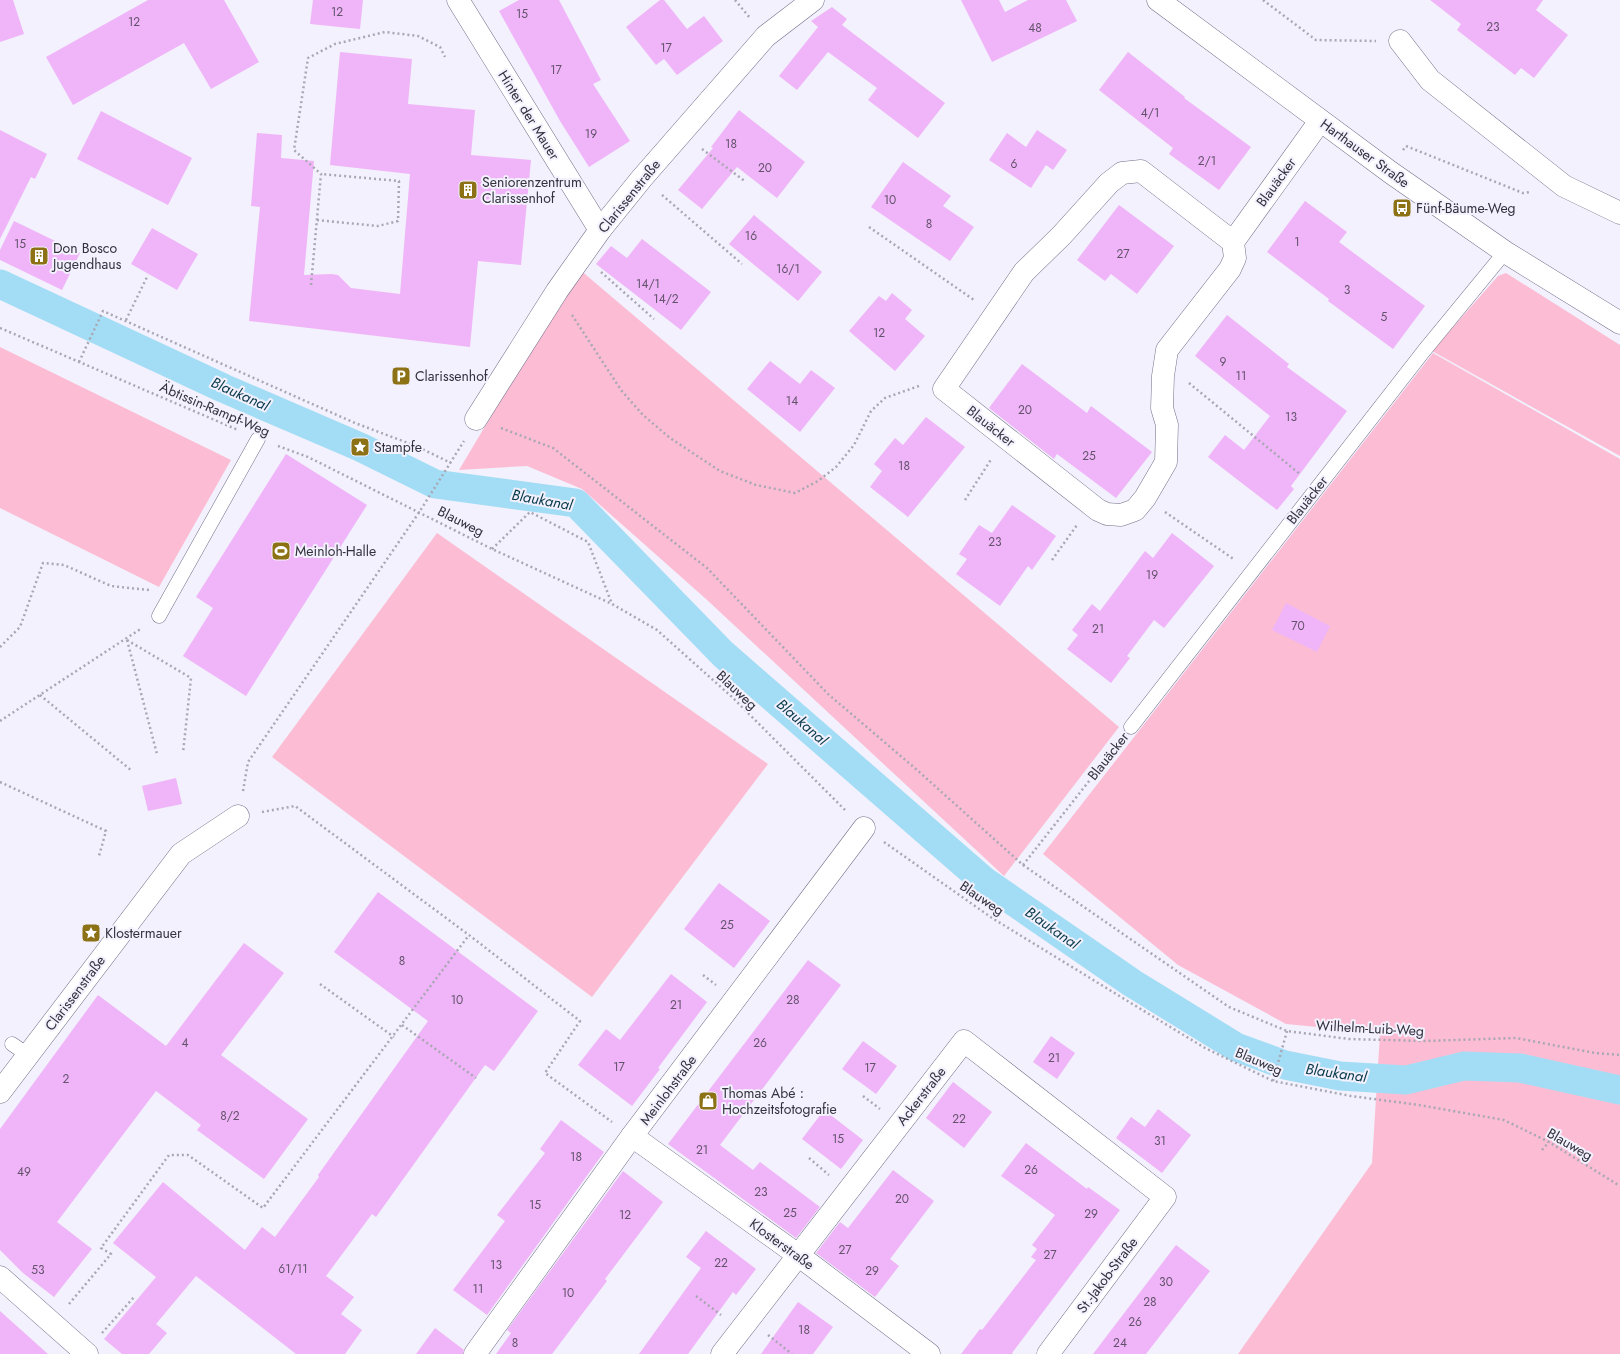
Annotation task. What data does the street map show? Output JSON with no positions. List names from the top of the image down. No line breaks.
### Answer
{"streets":{"street":["Hinter der Mauer","Harthauser Straße","Blauäcker","Clarissenstraße","Meinlohstraße","Ackerstraße","Klosterstraße","St.-Jakob-Straße"],"path":["Äbtissin-Rampf-Weg","Blauweg","Wilhelm-Luib-Weg"]},"crossings":[["Hinter der Mauer","Clarissenstraße"],["Harthauser Straße","Blauäcker"],["Blauäcker","Wilhelm-Luib-Weg"],["Clarissenstraße","Wilhelm-Luib-Weg"],["Äbtissin-Rampf-Weg","Blauweg"],["Blauweg","Meinlohstraße"],["Meinlohstraße","Klosterstraße"],["Ackerstraße","Klosterstraße"],["Ackerstraße","St.-Jakob-Straße"]],"water":["Blaukanal"],"places":{"building":["Seniorenzentrum Clarissenhof","Don Bosco Jugendhaus"],"bus stop":["Fünf-Bäume-Weg"],"parking":["Clarissenhof"],"place":["Stampfe","Klostermauer"],"sports":["Meinloh-Halle"],"shop":["Thomas Abé : Hochzeitsfotografie"]},"house_numbers":["12","15","12","23","48","17","17","4/1","19","18","2/1","6","20","10","8","16","1","15","27","16/1","14/1","3","14/2","5","12","9","11","14","20","13","25","18","23","19","70","21","25","8","10","28","21","4","26","21","17","17","2","8/2","22","15","31","21","18","26","49","23","20","15","25","29","12","27","27","22","13","61/11","53","29","30","11","10","28","26","18","8","24"]}
